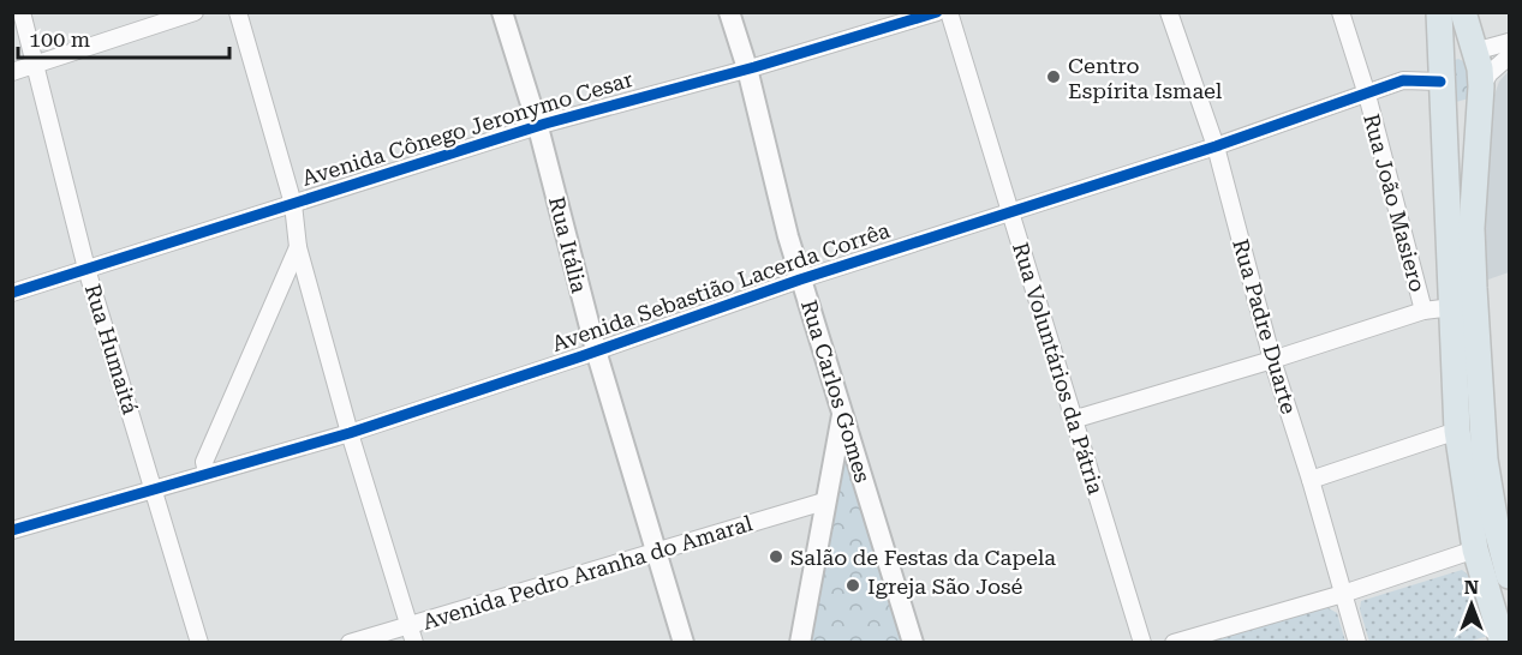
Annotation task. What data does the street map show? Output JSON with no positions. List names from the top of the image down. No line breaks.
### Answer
{"streets":{"street":["Avenida Cônego Jeronymo Cesar","Rua João Masiero","Rua Itália","Avenida Sebastião Lacerda Corrêa","Rua Padre Duarte","Rua Humaitá","Rua Voluntários da Pátria","Rua Carlos Gomes","Avenida Pedro Aranha do Amaral"]},"crossings":[["Avenida Cônego Jeronymo Cesar","Rua Itália"],["Avenida Cônego Jeronymo Cesar","Rua Humaitá"],["Avenida Cônego Jeronymo Cesar","Rua Carlos Gomes"],["Rua João Masiero","Avenida Sebastião Lacerda Corrêa"],["Rua Itália","Avenida Sebastião Lacerda Corrêa"],["Rua Itália","Avenida Pedro Aranha do Amaral"],["Avenida Sebastião Lacerda Corrêa","Rua Padre Duarte"],["Avenida Sebastião Lacerda Corrêa","Rua Humaitá"],["Avenida Sebastião Lacerda Corrêa","Rua Voluntários da Pátria"],["Avenida Sebastião Lacerda Corrêa","Rua Carlos Gomes"]],"places":["Centro Espírita Ismael","Salão de Festas da Capela","Igreja São José"],"scale_bar":"100 m","north":"top"}
